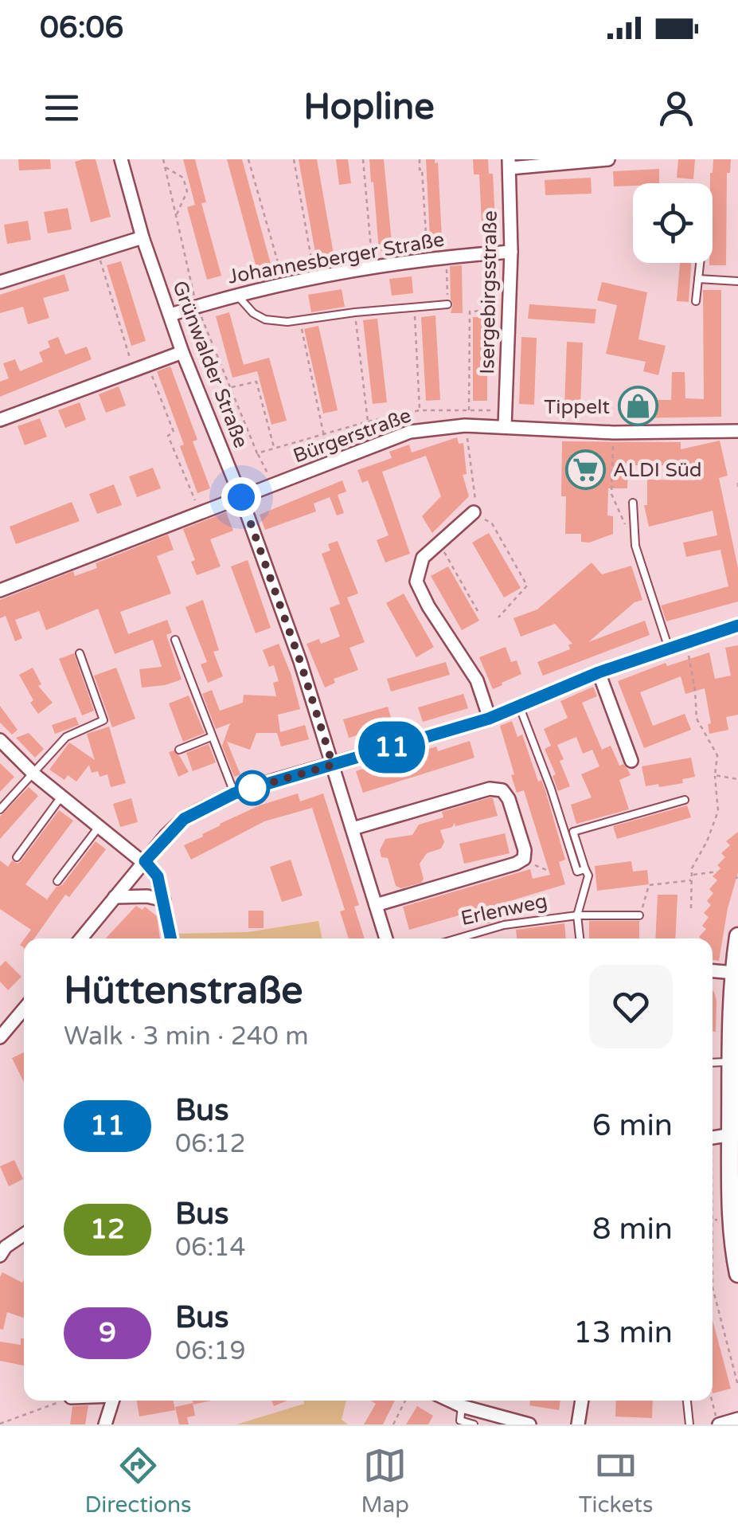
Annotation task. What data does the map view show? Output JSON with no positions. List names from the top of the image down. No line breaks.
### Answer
{"streets":{"street":["Johannesberger Straße","Isergebirgsstraße","Grünwalder Straße","Bürgerstraße"],"lane":["Erlenweg"]},"crossings":[["Johannesberger Straße","Isergebirgsstraße"],["Johannesberger Straße","Grünwalder Straße"],["Isergebirgsstraße","Bürgerstraße"],["Grünwalder Straße","Bürgerstraße"]],"places":{"shop":["Tippelt"],"supermarket":["ALDI Süd"]},"lines":["bus line 11"],"page":{"status":"06:06","header":"Hopline","on_map":"11","heading":["Hüttenstraße","Walk · 3 min · 240 m"],"list":[{"mark":"11","name":"Bus","note":"06:12","value":"6 min"},{"mark":"12","name":"Bus","note":"06:14","value":"8 min"},{"mark":"9","name":"Bus","note":"06:19","value":"13 min"}],"tabs":["Directions","Map","Tickets"]}}
